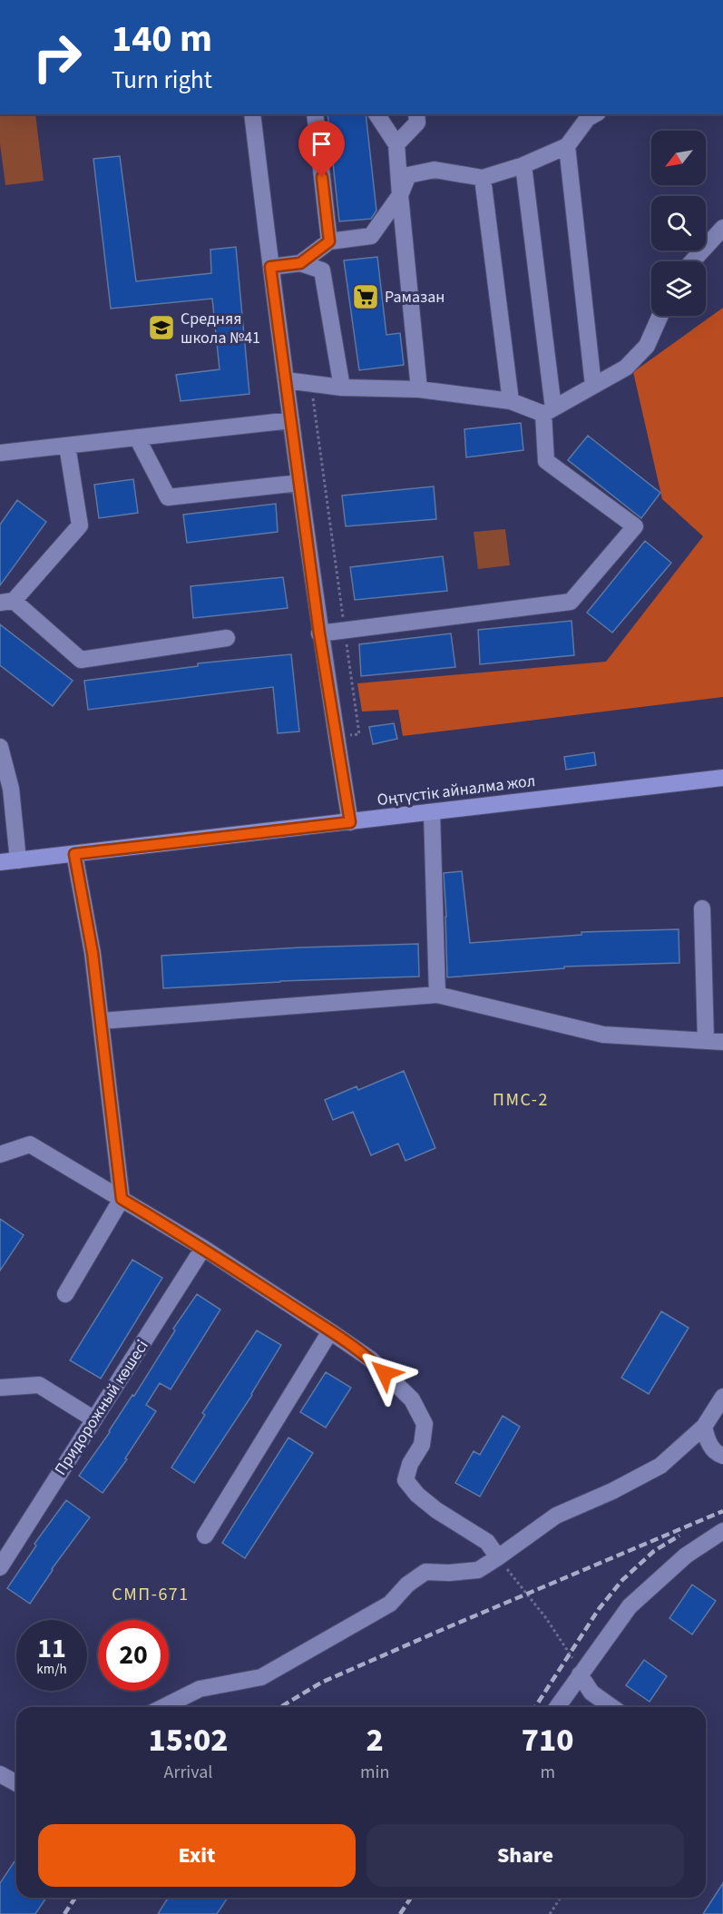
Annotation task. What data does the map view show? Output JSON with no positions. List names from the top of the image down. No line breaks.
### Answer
{"streets":{"highway":["Оңтүстік айналма жол"],"street":["Придорожный көшесі"]},"districts":["ПМС-2","СМП-671"],"places":{"supermarket":["Рамазан"],"school or university":["Средняя школа №41"]},"north":"bottom left","page":{"turn":["140 m","Turn right"],"speed":"11 km/h","limit":"20","eta":["15:02","Arrival","2","min","710","m"],"buttons":["Exit","Share"]}}
